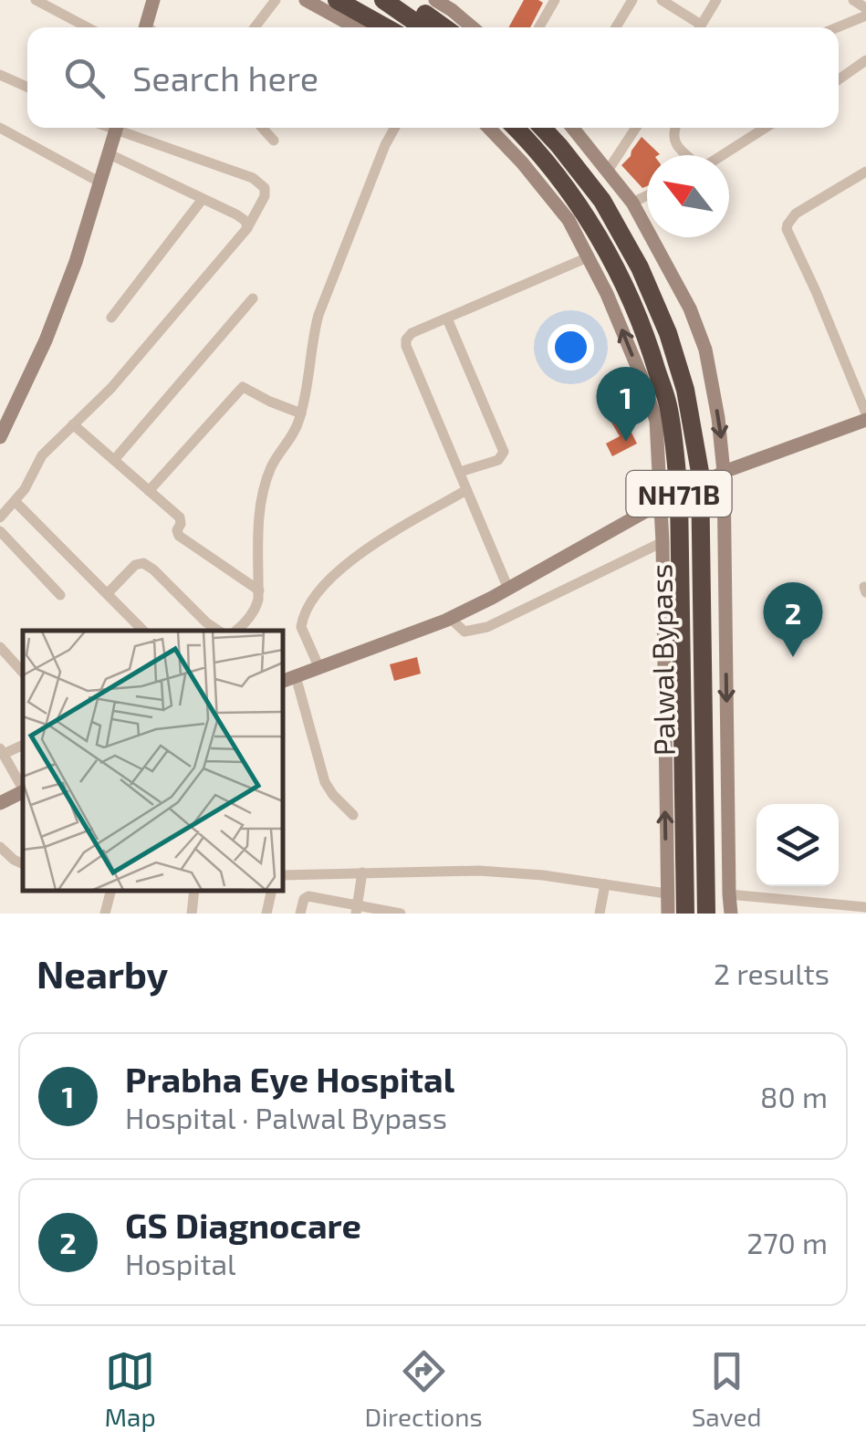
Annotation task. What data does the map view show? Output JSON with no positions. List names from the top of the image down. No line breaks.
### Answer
{"streets":{"highway":["NH71B","Palwal Bypass"]},"north":"top left","page":{"search":"Search here","pins":["1","2"],"heading":["Nearby","2 results"],"list":[{"mark":"1","name":"Prabha Eye Hospital","note":"Hospital · Palwal Bypass","value":"80 m"},{"mark":"2","name":"GS Diagnocare","note":"Hospital","value":"270 m"}],"nav":["Map","Directions","Saved"]}}
